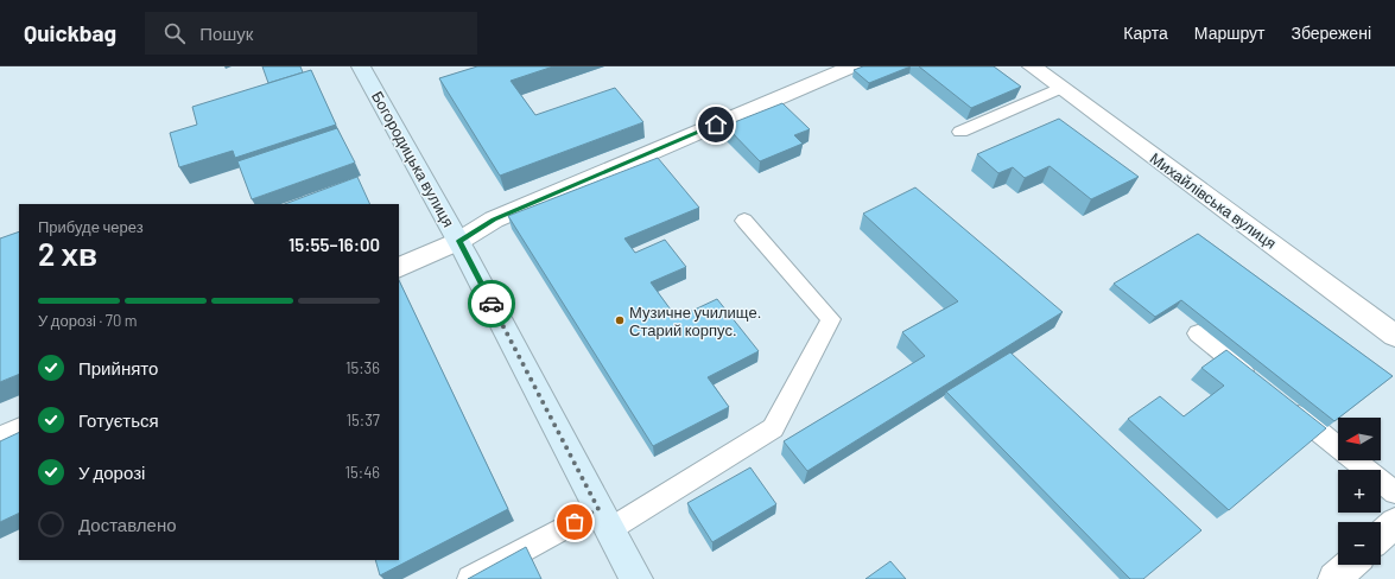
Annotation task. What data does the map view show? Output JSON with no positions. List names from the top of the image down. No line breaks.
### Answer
{"streets":{"street":["Богородицька вулиця","Михайлівська вулиця"]},"places":["Музичне училище. Старий корпус."],"north":"left","page":{"header":"Quickbag","search":"Пошук","nav":["Карта","Маршрут","Збережені"],"heading":["2 хв","Прибуде через","15:55–16:00"],"bar":"У дорозі · 70 m","list":[["Прийнято","15:36"],["Готується","15:37"],["У дорозі","15:46"],"Доставлено"],"map_buttons":["+","−"]}}
